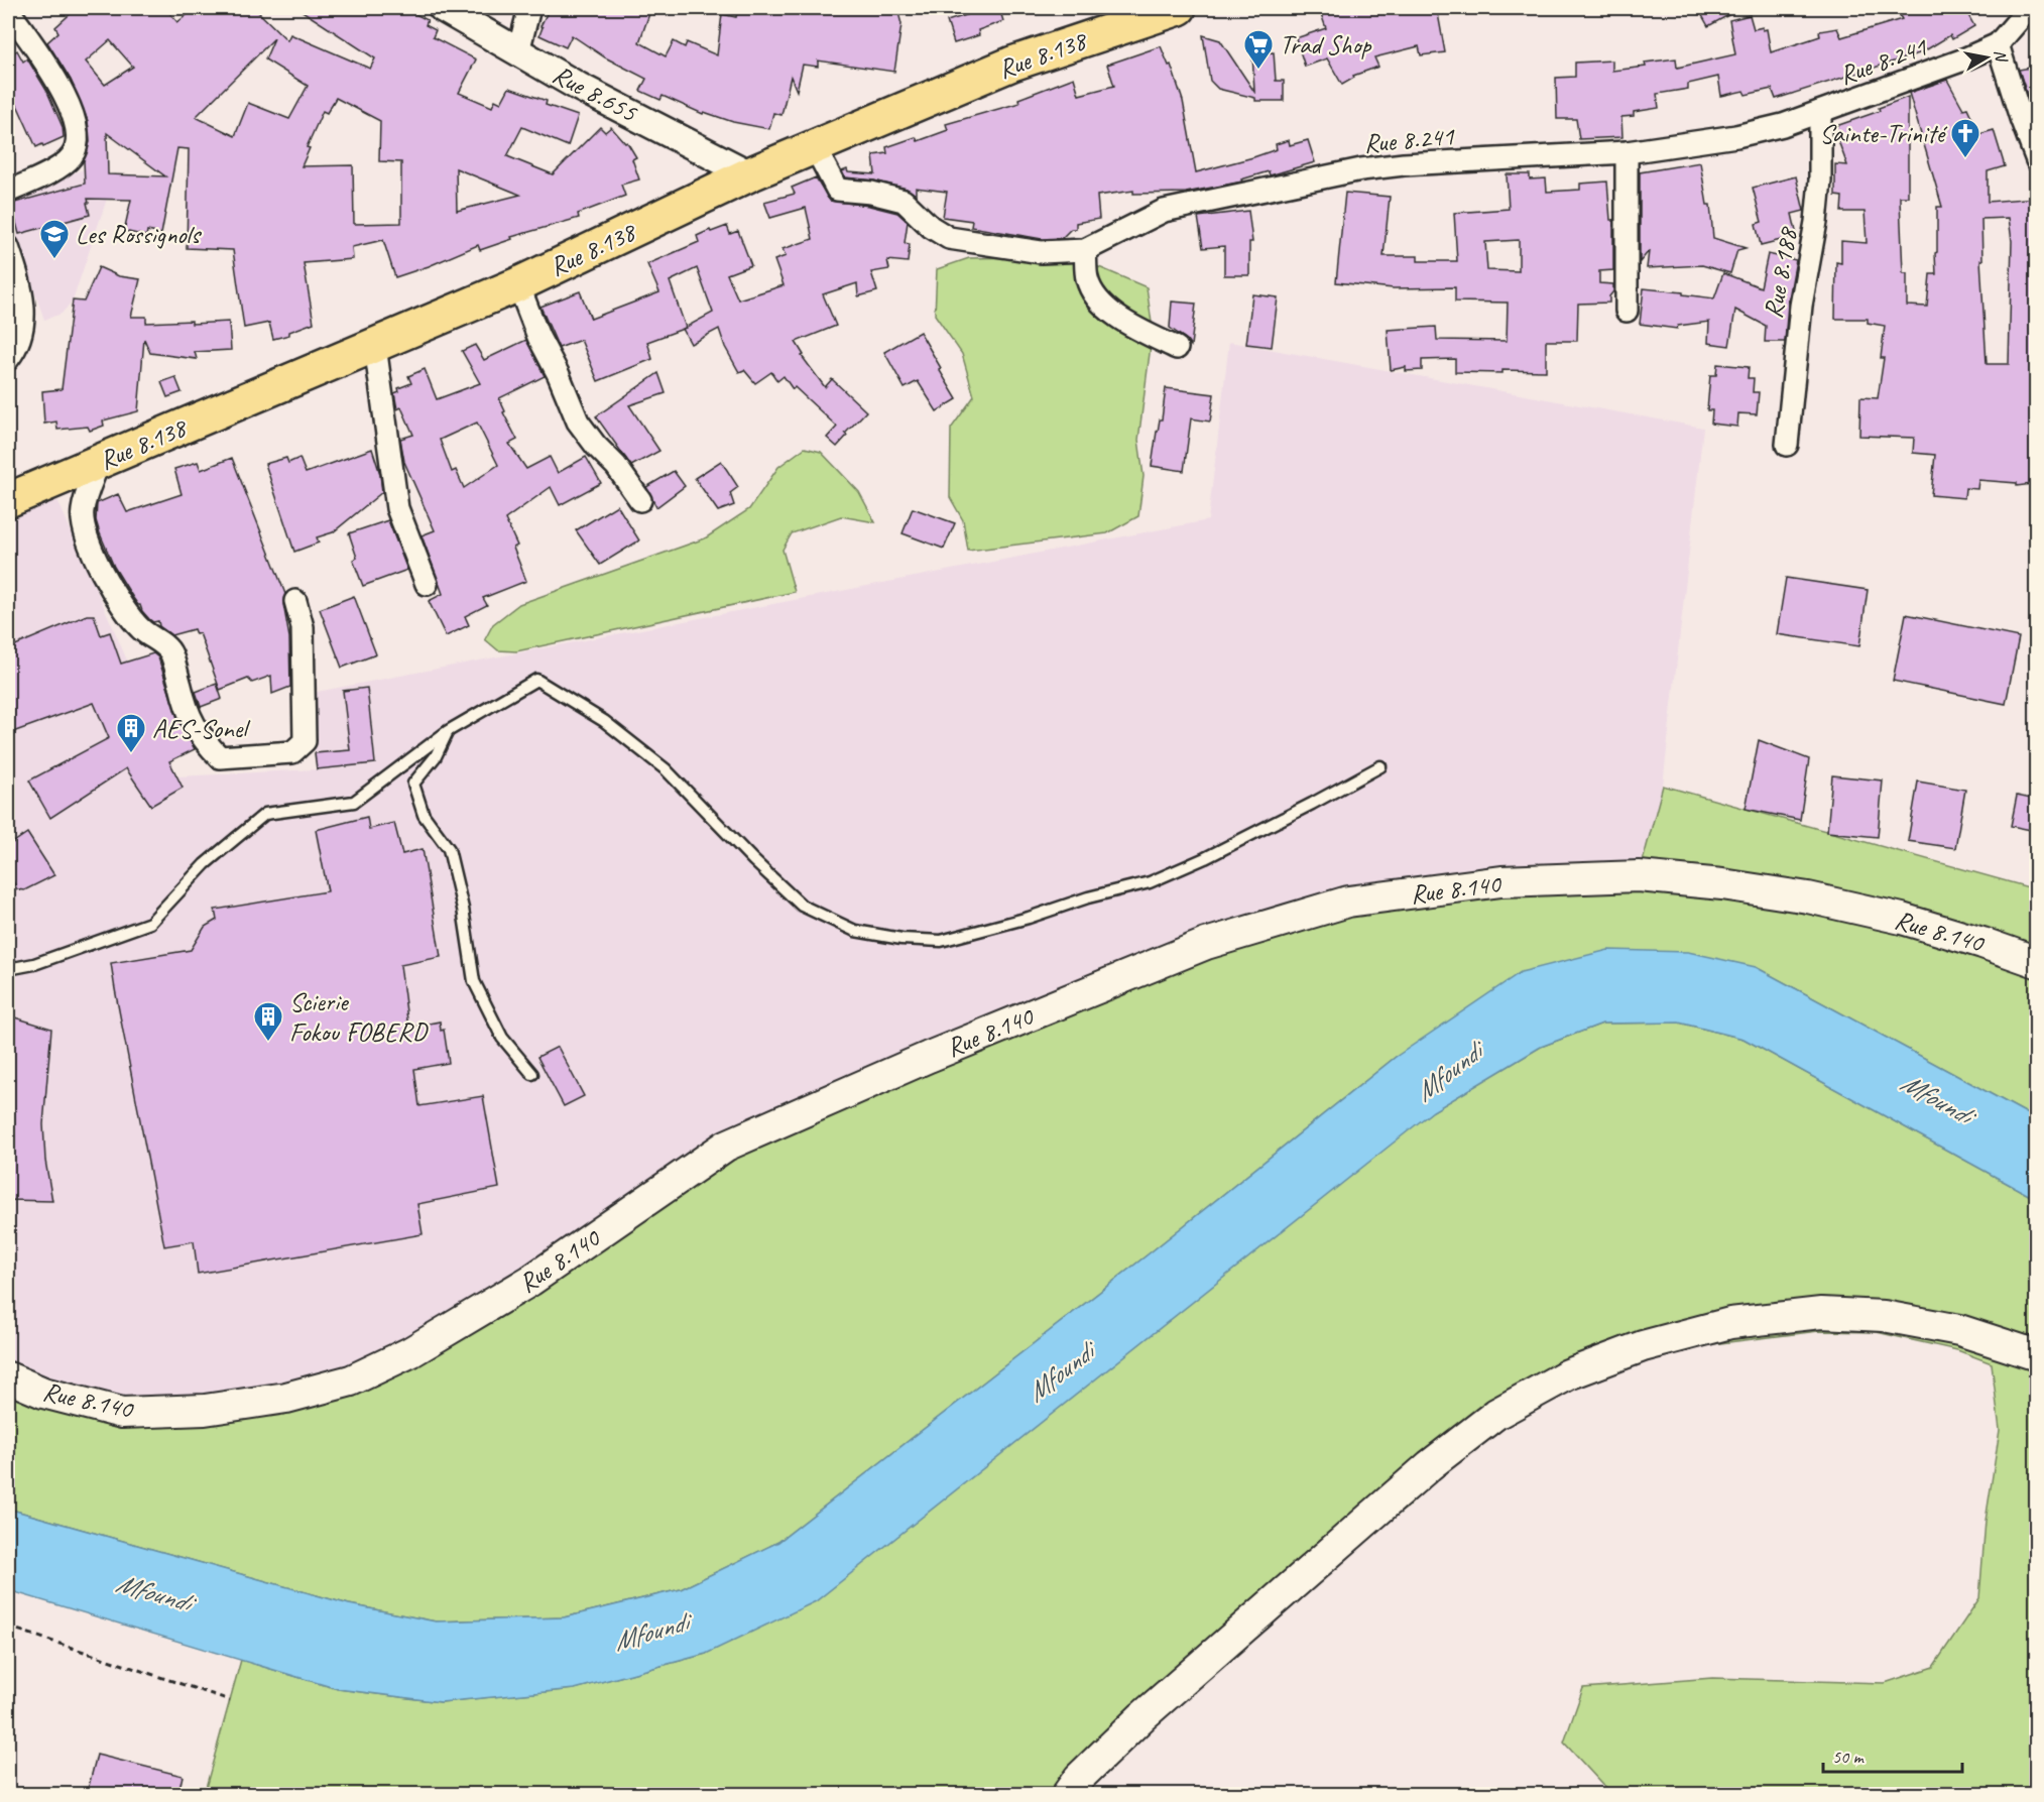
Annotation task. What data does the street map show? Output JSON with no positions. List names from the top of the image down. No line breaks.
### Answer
{"streets":{"main road":["Rue 8.138","Rue 8.140"],"street":["Rue 8.241","Rue 8.655","Rue 8.188"]},"crossings":[["Rue 8.138","Rue 8.241"],["Rue 8.138","Rue 8.655"],["Rue 8.241","Rue 8.188"]],"water":["Mfoundi"],"places":{"supermarket":["Trad Shop"],"church":["Sainte-Trinité"],"school or university":["Les Rossignols"],"building":["AES-Sonel","Scierie Fokou FOBERD"]},"scale_bar":"50 m","north":"right"}
